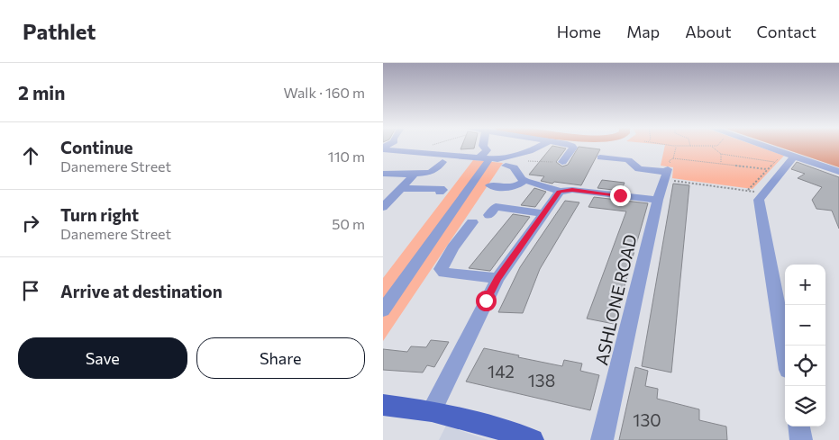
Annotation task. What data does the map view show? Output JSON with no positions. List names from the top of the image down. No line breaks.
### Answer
{"streets":{"street":["ASHLONE ROAD"]},"house_numbers":["142","138","130"],"page":{"header":"Pathlet","nav":["Home","Map","About","Contact"],"heading":["2 min","Walk · 160 m"],"list":[["Continue","Danemere Street","110 m"],["Turn right","Danemere Street","50 m"],"Arrive at destination"],"map_buttons":["+","−"],"buttons":["Save","Share"]}}
